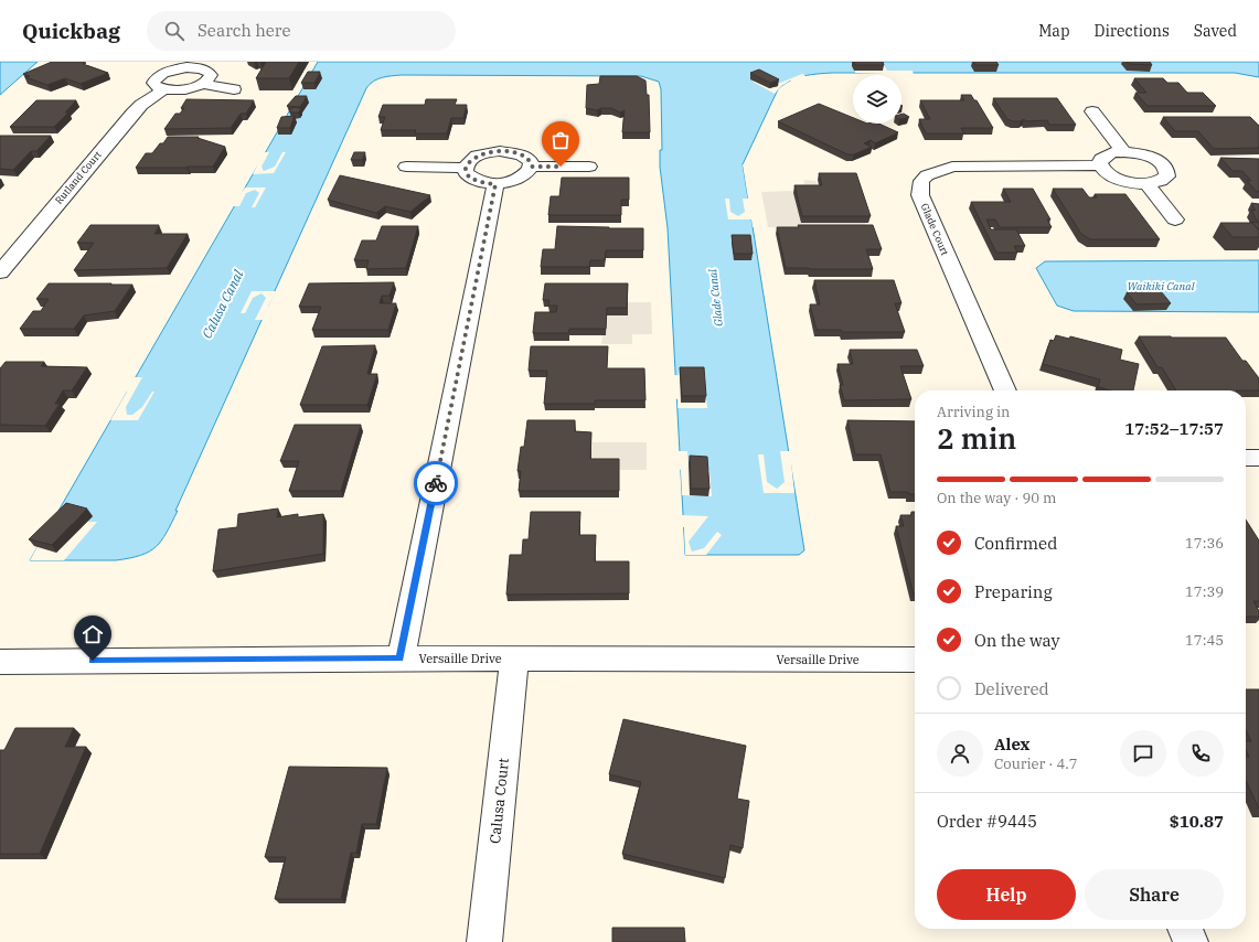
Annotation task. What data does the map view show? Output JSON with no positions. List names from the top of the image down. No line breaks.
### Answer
{"streets":{"street":["Rutland Court","Glade Court","Versaille Drive","Calusa Court"]},"crossings":[["Versaille Drive","Calusa Court"]],"water":["Waikiki Canal","Glade Canal","Calusa Canal"],"page":{"header":"Quickbag","search":"Search here","nav":["Map","Directions","Saved"],"heading":["2 min","Arriving in","17:52–17:57"],"panel":["Alex","Courier · 4.7","Order #9445","$10.87"],"bar":"On the way · 90 m","list":[["Confirmed","17:36"],["Preparing","17:39"],["On the way","17:45"],"Delivered"],"buttons":["Help","Share"]}}
